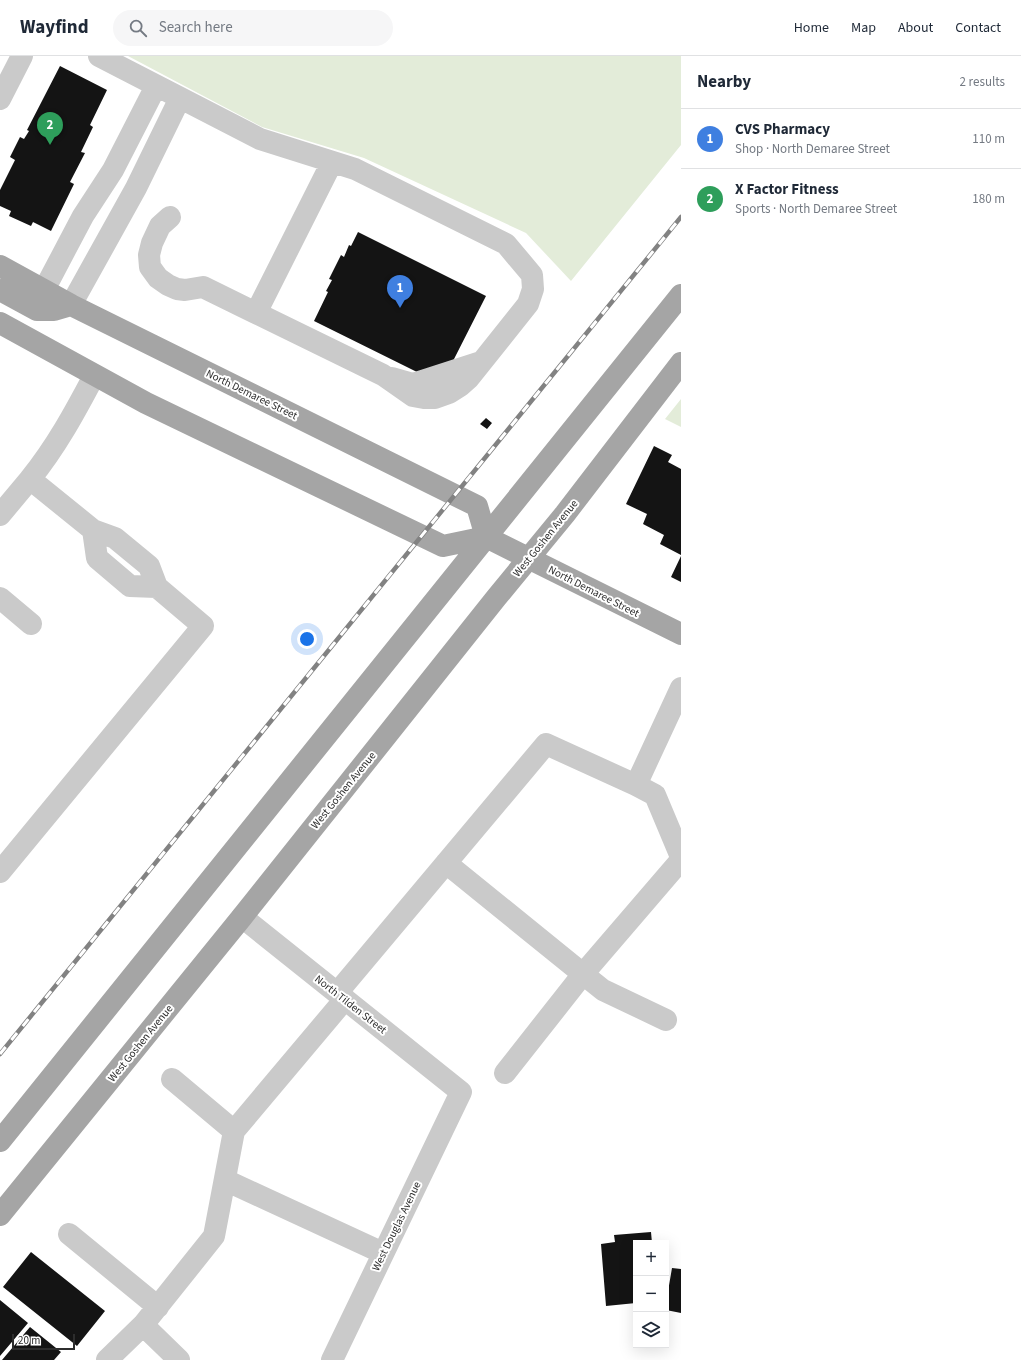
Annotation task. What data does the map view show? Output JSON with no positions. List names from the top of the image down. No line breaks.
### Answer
{"streets":{"main road":["North Demaree Street","West Goshen Avenue"],"street":["North Tilden Street","West Douglas Avenue"]},"crossings":[["North Demaree Street","West Goshen Avenue"],["West Goshen Avenue","North Tilden Street"],["North Tilden Street","West Douglas Avenue"]],"scale_bar":"20 m","page":{"header":"Wayfind","search":"Search here","nav":["Home","Map","About","Contact"],"heading":["Nearby","2 results"],"list":[{"mark":"1","name":"CVS Pharmacy","note":"Shop · North Demaree Street","value":"110 m"},{"mark":"2","name":"X Factor Fitness","note":"Sports · North Demaree Street","value":"180 m"}],"pins":["2","1"],"map_buttons":["+","−"],"scale":"20 m"}}
